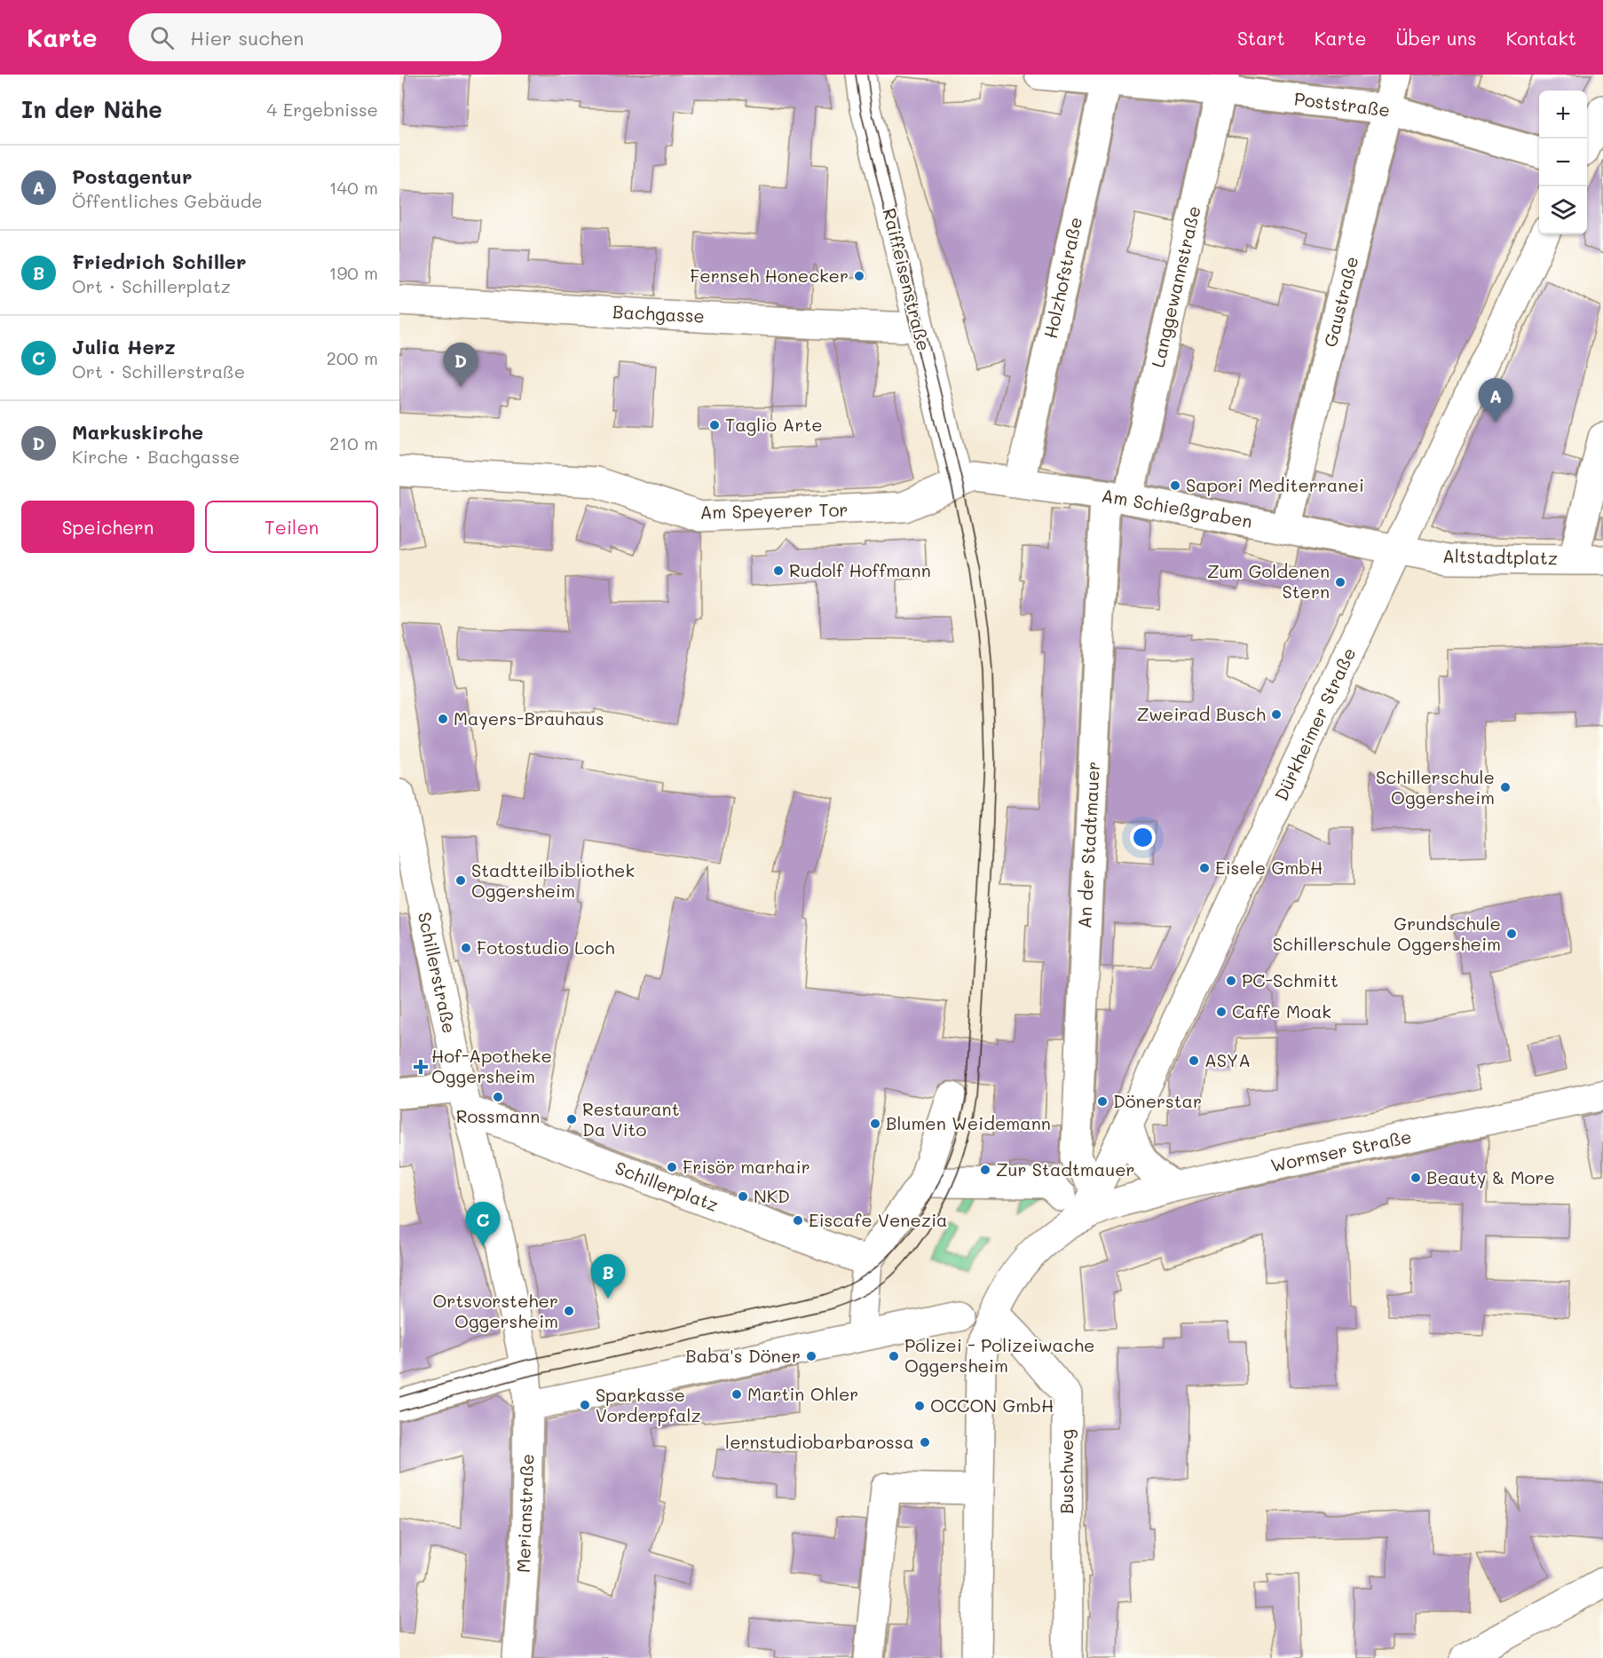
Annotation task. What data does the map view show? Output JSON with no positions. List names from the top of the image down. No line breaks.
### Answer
{"streets":{"street":["Poststraße","Holzhofstraße","Raiffeisenstraße","Langgewannstraße","Gaustraße","Bachgasse","Am Schießgraben","Am Speyerer Tor","Altstadtplatz","Dürkheimer Straße","An der Stadtmauer","Schillerstraße","Wormser Straße","Schillerplatz","Buschweg","Merianstraße"]},"crossings":[["Poststraße","Holzhofstraße"],["Poststraße","Langgewannstraße"],["Poststraße","Gaustraße"],["Holzhofstraße","Am Schießgraben"],["Raiffeisenstraße","Bachgasse"],["Raiffeisenstraße","Am Schießgraben"],["Raiffeisenstraße","Am Speyerer Tor"],["Langgewannstraße","Am Schießgraben"],["Langgewannstraße","An der Stadtmauer"],["Gaustraße","Am Schießgraben"],["Am Schießgraben","Am Speyerer Tor"],["Am Schießgraben","Altstadtplatz"],["Am Schießgraben","Dürkheimer Straße"],["Am Schießgraben","An der Stadtmauer"],["Altstadtplatz","Dürkheimer Straße"],["Dürkheimer Straße","An der Stadtmauer"],["Dürkheimer Straße","Wormser Straße"],["Schillerstraße","Schillerplatz"],["Schillerstraße","Merianstraße"]],"places":{"other":["Fernseh Honecker","Taglio Arte","Sapori Mediterranei","Rudolf Hoffmann","Zum Goldenen Stern","Zweirad Busch","Mayers-Brauhaus","Schillerschule Oggersheim","Eisele GmbH","Stadtteilbibliothek Oggersheim","Grundschule Schillerschule Oggersheim","Fotostudio Loch","PC-Schmitt","Caffe Moak","ASYA","Rossmann","Dönerstar","Restaurant Da Vito","Blumen Weidemann","Frisör marhair","Zur Stadtmauer","Beauty & More","NKD","Eiscafe Venezia","Ortsvorsteher Oggersheim","Baba's Döner","Polizei - Polizeiwache Oggersheim","Martin Ohler","Sparkasse Vorderpfalz","OCCON GmbH","lernstudiobarbarossa"],"health":["Hof-Apotheke Oggersheim"]},"page":{"header":"Karte","search":"Hier suchen","nav":["Start","Karte","Über uns","Kontakt"],"heading":["In der Nähe","4 Ergebnisse"],"map_buttons":["+","−"],"list":[{"mark":"A","name":"Postagentur","note":"Öffentliches Gebäude","value":"140 m"},{"mark":"B","name":"Friedrich Schiller","note":"Ort · Schillerplatz","value":"190 m"},{"mark":"C","name":"Julia Herz","note":"Ort · Schillerstraße","value":"200 m"},{"mark":"D","name":"Markuskirche","note":"Kirche · Bachgasse","value":"210 m"}],"pins":["D","A","C","B"],"buttons":["Speichern","Teilen"]}}
